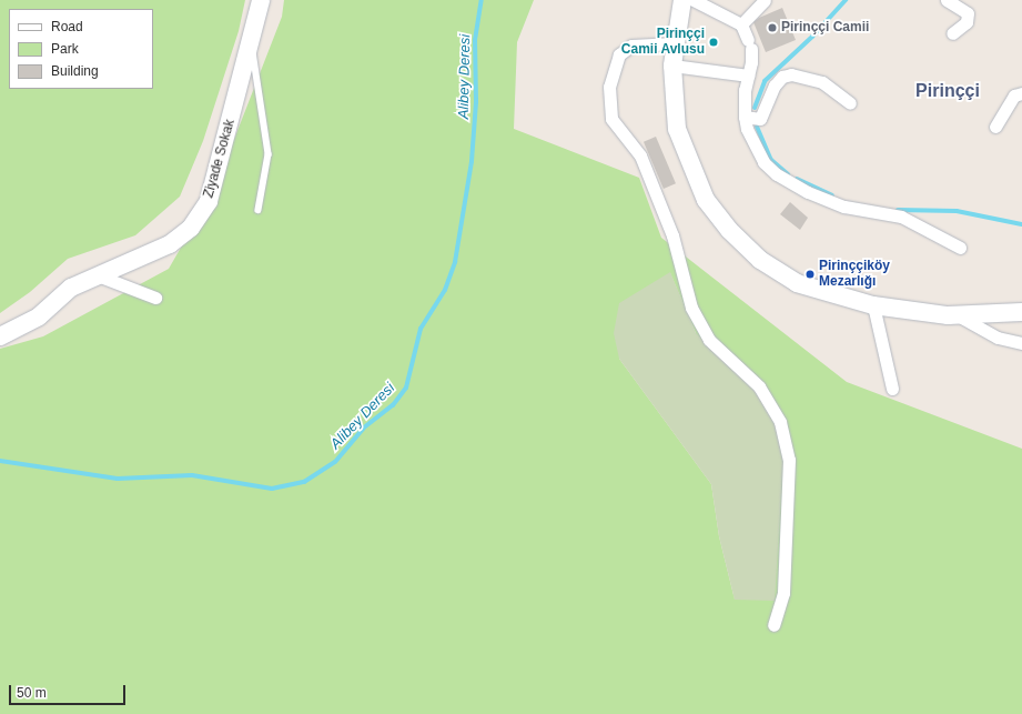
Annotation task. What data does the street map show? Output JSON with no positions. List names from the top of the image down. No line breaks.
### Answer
{"streets":{"main road":["Ziyade Sokak"]},"districts":["Pirinççi"],"water":["Alibey Deresi"],"places":["Pirinççi Camii","Pirinççi Camii Avlusu","Pirinççiköy Mezarlığı"],"legend":["Road","Park","Building"],"scale_bar":"50 m"}
